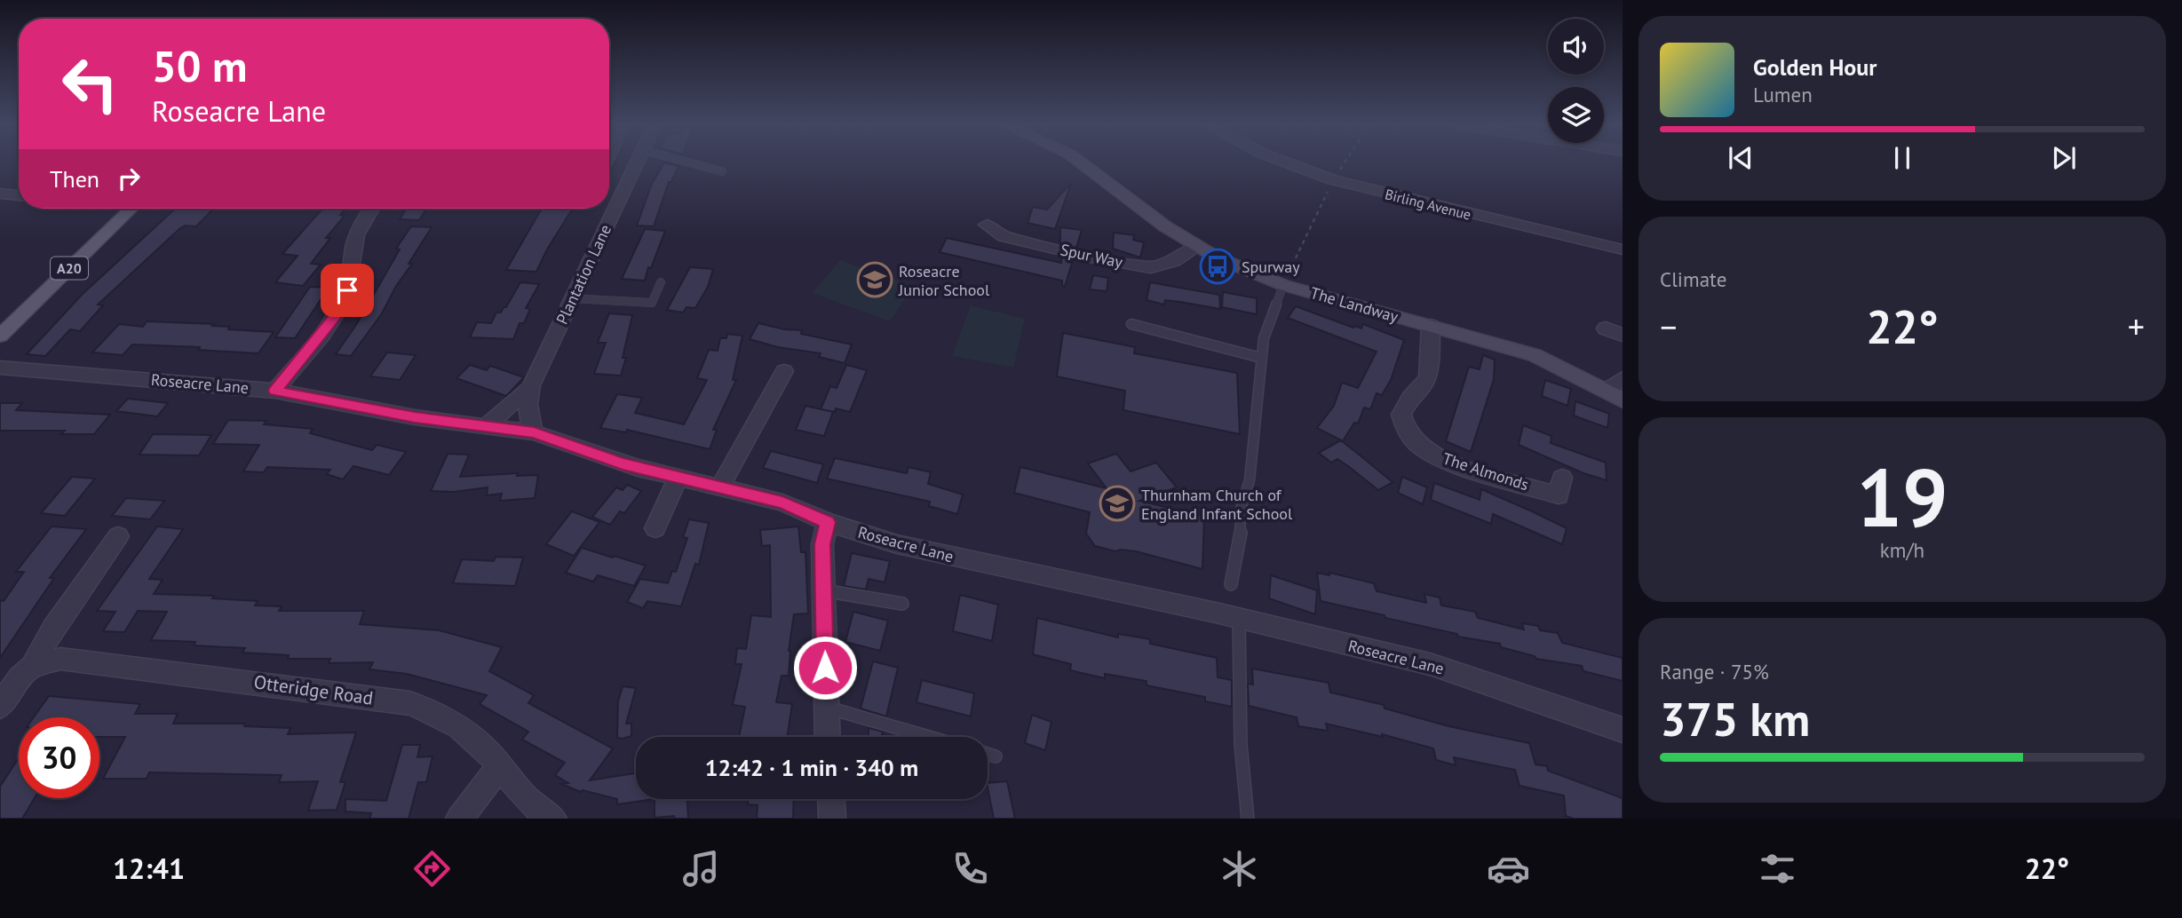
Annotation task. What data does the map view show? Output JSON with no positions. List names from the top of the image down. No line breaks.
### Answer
{"streets":{"main road":["A20"],"street":["Birling Avenue","Spur Way","Plantation Lane","The Landway","Roseacre Lane","The Almonds","Otteridge Road"]},"crossings":[["Spur Way","The Landway"],["Plantation Lane","Roseacre Lane"],["The Landway","The Almonds"]],"places":{"bus stop":["Spurway"],"school or university":["Roseacre Junior School","Thurnham Church of England Infant School"]},"page":{"turn":["50 m","Roseacre Lane"],"song":["Golden Hour","Lumen"],"then":"Then","tile":["Climate",["19","km/h"],["Range · 75%","375 km"]],"heat":["−","22°","+"],"limit":"30","trip":"12:42 · 1 min · 340 m","tabs":["12:41","22°"]}}
